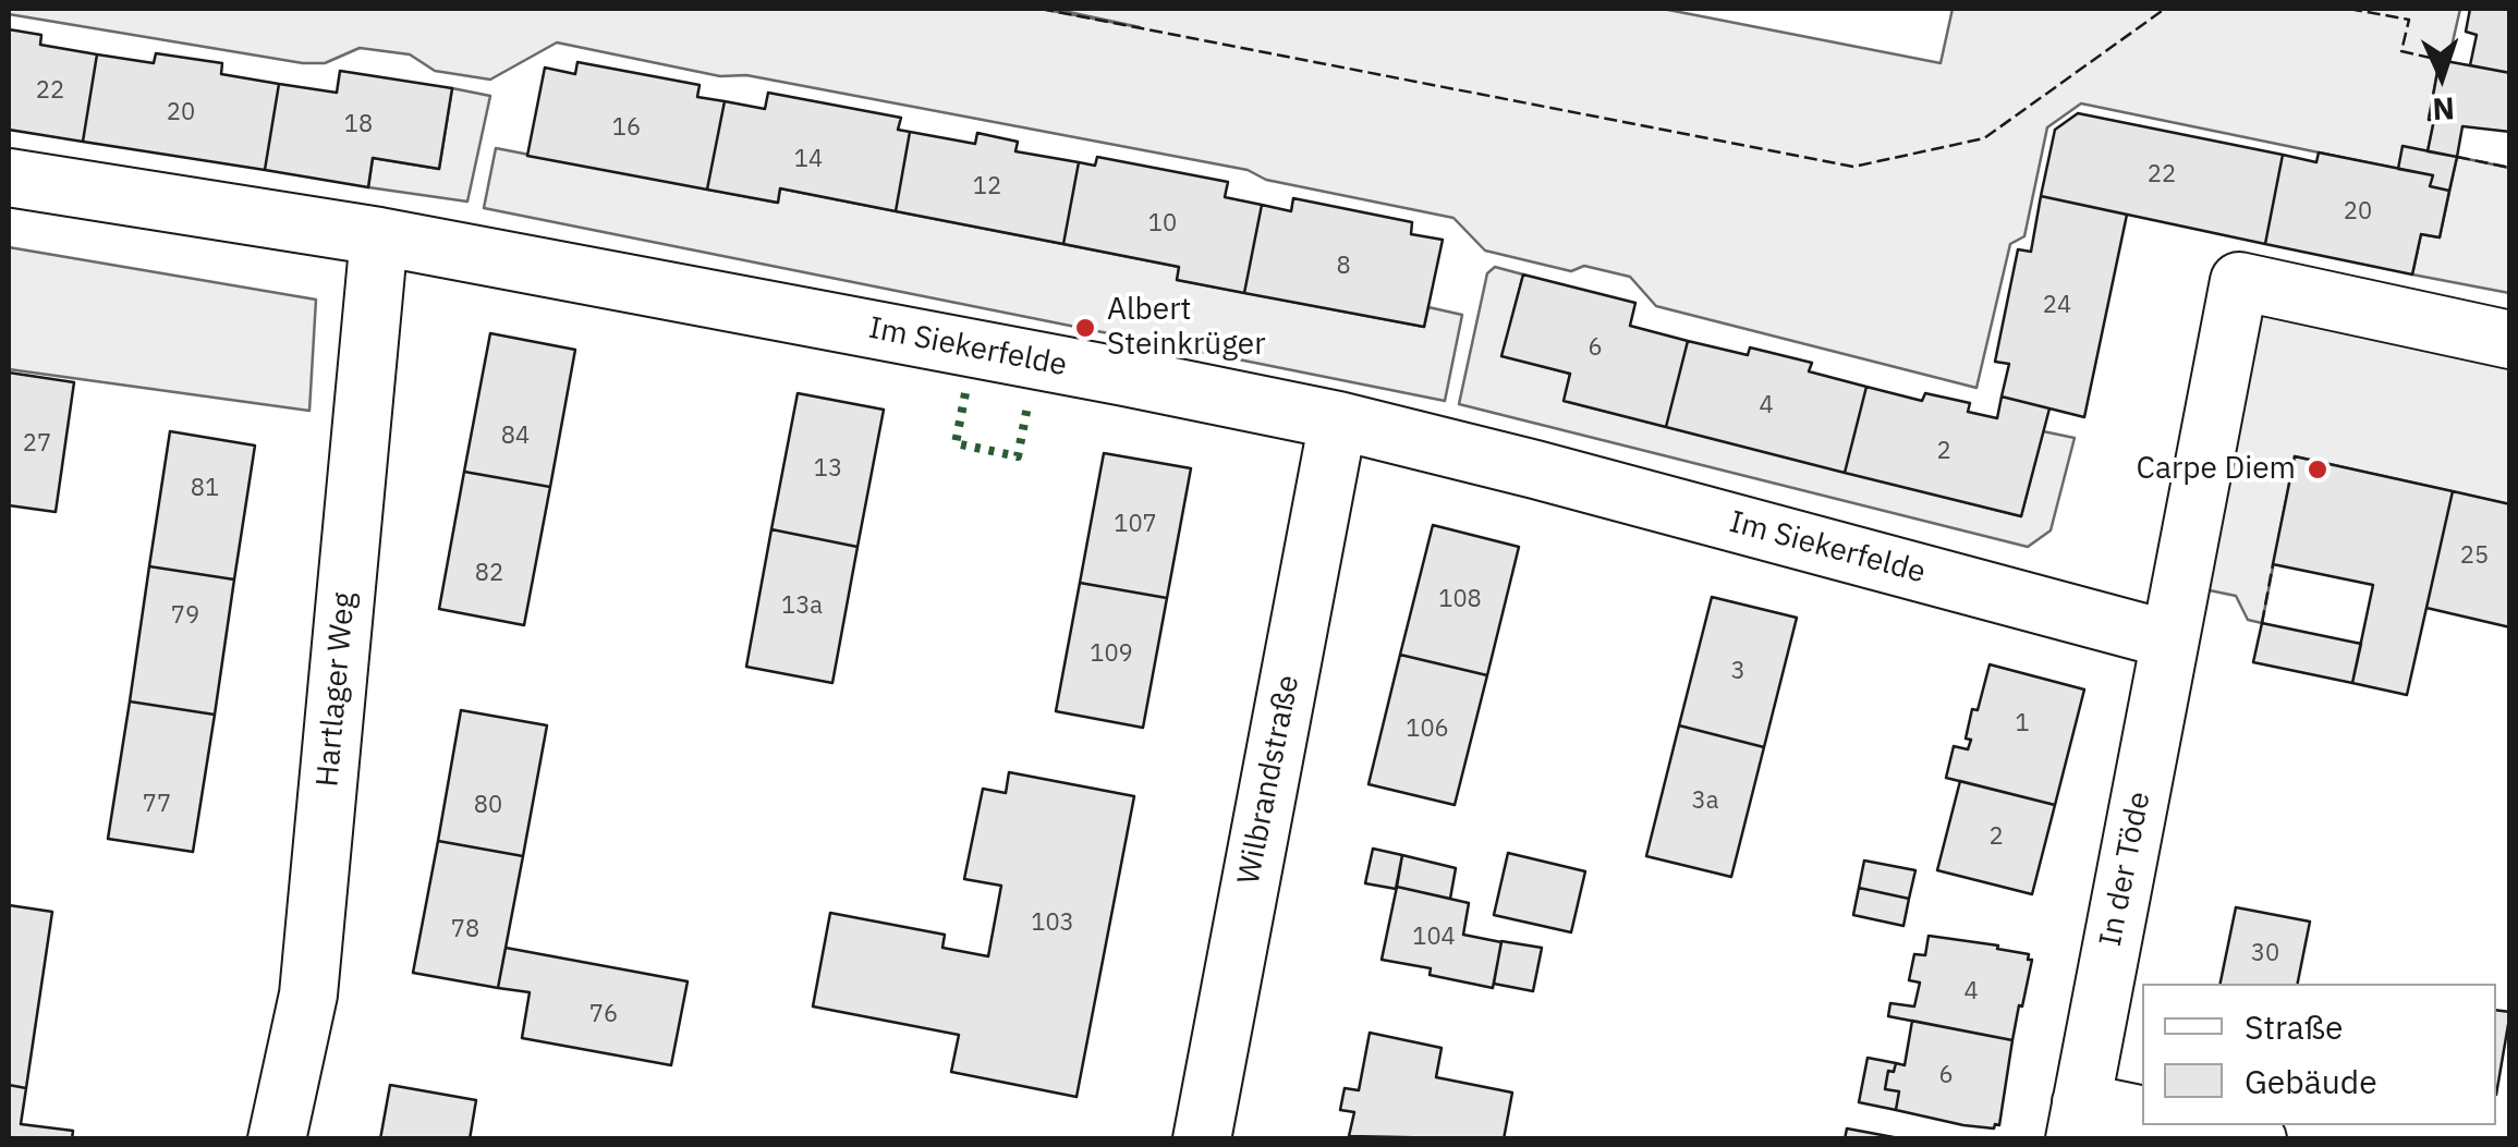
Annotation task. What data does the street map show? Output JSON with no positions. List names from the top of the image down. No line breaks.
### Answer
{"streets":{"street":["Im Siekerfelde","Hartlager Weg","Wilbrandstraße","In der Töde"]},"crossings":[["Im Siekerfelde","Hartlager Weg"],["Im Siekerfelde","Wilbrandstraße"],["Im Siekerfelde","In der Töde"]],"places":["Albert Steinkrüger","Carpe Diem"],"house_numbers":["22","20","18","16","14","22","12","20","10","8","24","6","4","84","27","2","13","81","107","25","82","108","13a","79","109","3","1","106","3a","77","80","2","103","78","104","30","4","76","6"],"legend":["Straße","Gebäude"],"north":"bottom"}
